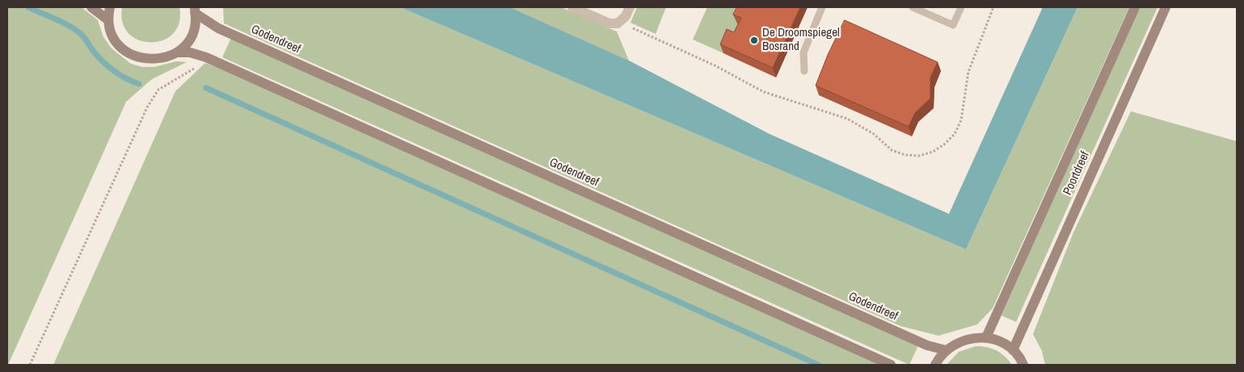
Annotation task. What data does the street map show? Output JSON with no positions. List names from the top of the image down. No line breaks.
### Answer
{"streets":{"main road":["Godendreef","Poortdreef"]},"places":["De Droomspiegel Bosrand"]}
